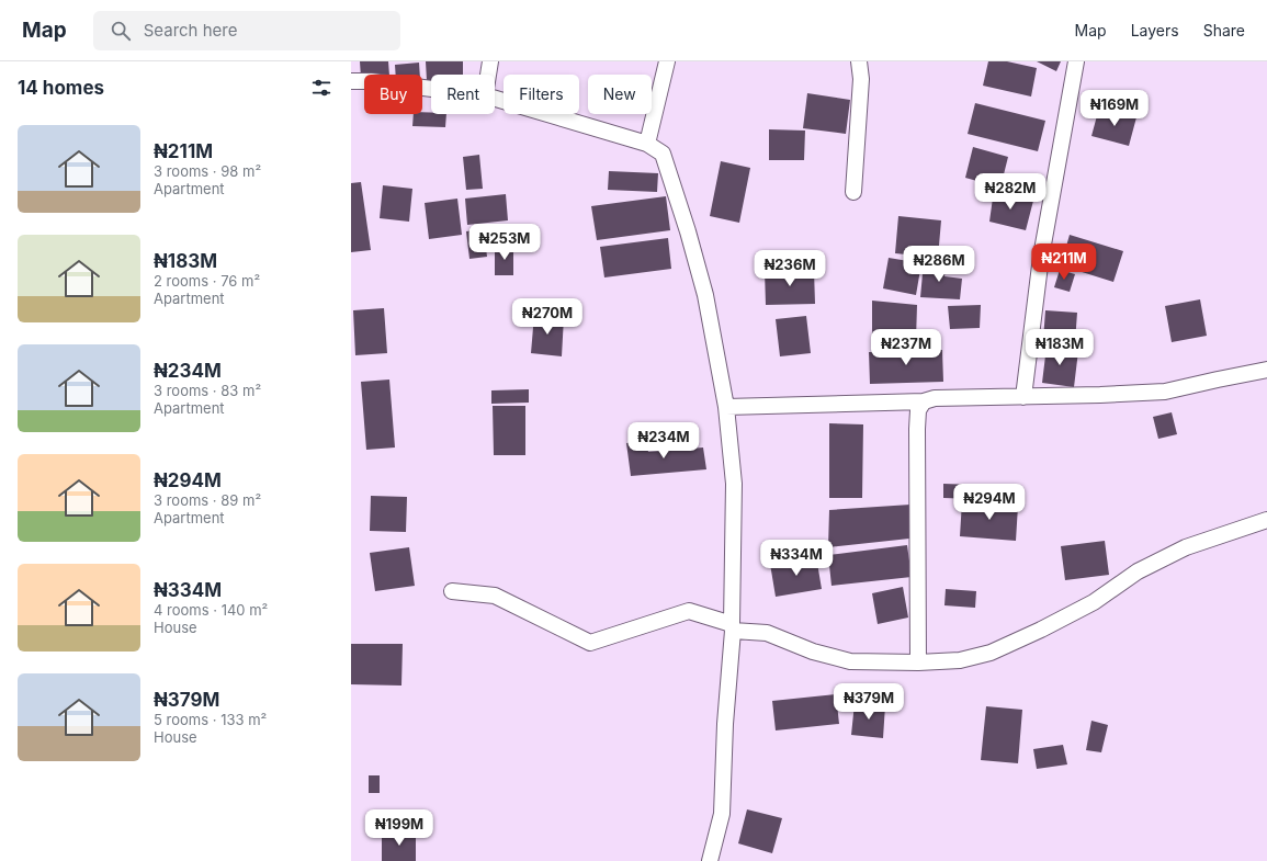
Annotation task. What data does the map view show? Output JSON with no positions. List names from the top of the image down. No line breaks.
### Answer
{"page":{"header":"Map","search":"Search here","nav":["Map","Layers","Share"],"heading":"14 homes","chip":["Buy","Rent","Filters","New"],"price":["₦169M","₦282M","₦253M","₦211M","₦286M","₦236M","₦270M","₦237M","₦183M","₦234M","₦294M","₦334M","₦379M","₦199M"],"list":[{"name":"₦211M","note":"3 rooms · 98 m² · Apartment"},{"name":"₦183M","note":"2 rooms · 76 m² · Apartment"},{"name":"₦234M","note":"3 rooms · 83 m² · Apartment"},{"name":"₦294M","note":"3 rooms · 89 m² · Apartment"},{"name":"₦334M","note":"4 rooms · 140 m² · House"},{"name":"₦379M","note":"5 rooms · 133 m² · House"}]}}
